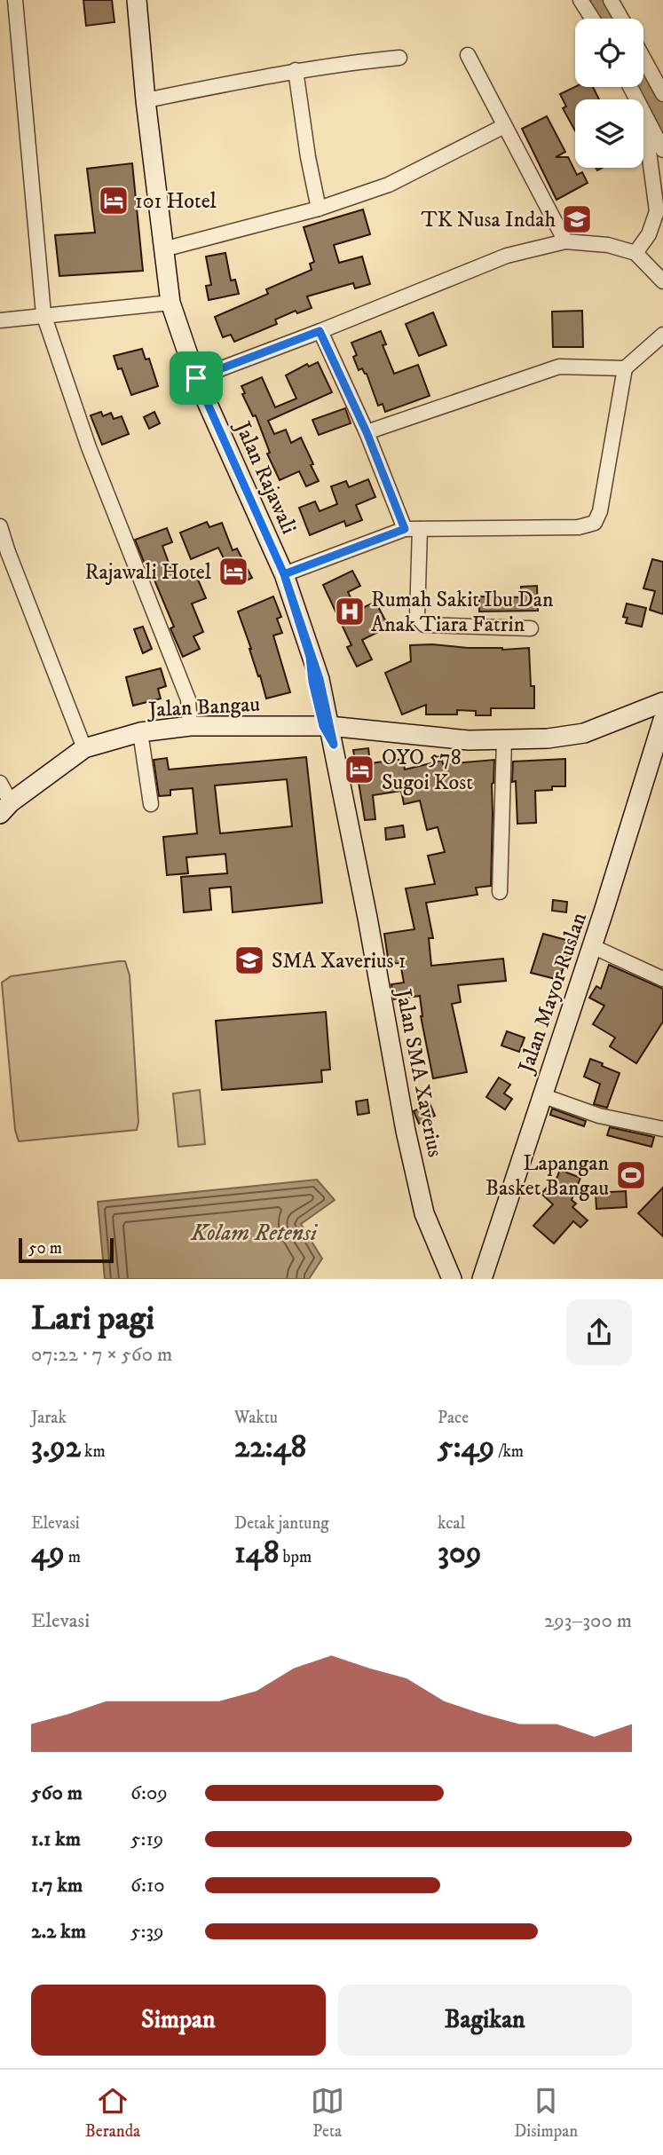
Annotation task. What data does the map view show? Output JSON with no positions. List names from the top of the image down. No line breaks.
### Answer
{"streets":{"street":["Jalan Rajawali","Jalan Bangau","Jalan Mayor Ruslan","Jalan SMA Xaverius"]},"crossings":[["Jalan Rajawali","Jalan SMA Xaverius"],["Jalan Bangau","Jalan SMA Xaverius"]],"water":["Kolam Retensi"],"places":{"hotel":["101 Hotel","Rajawali Hotel","OYO 578 Sugoi Kost"],"school or university":["TK Nusa Indah","SMA Xaverius 1"],"hospital":["Rumah Sakit Ibu Dan Anak Tiara Fatrin"],"sports":["Lapangan Basket Bangau"]},"scale_bar":"50 m","page":{"scale":"50 m","heading":["Lari pagi","07:22 · 7 × 560 m"],"stats":[["Jarak","3.92 km"],["Waktu","22:48"],["Pace","5:49 /km"],["Elevasi","49 m"],["Detak jantung","148 bpm"],["kcal","309"]],"chart":["Elevasi","293–300 m"],"list":[{"name":"560 m","note":"6:09"},{"name":"1.1 km","note":"5:19"},{"name":"1.7 km","note":"6:10"},{"name":"2.2 km","note":"5:39"}],"buttons":["Simpan","Bagikan"],"tabs":["Beranda","Peta","Disimpan"]}}
